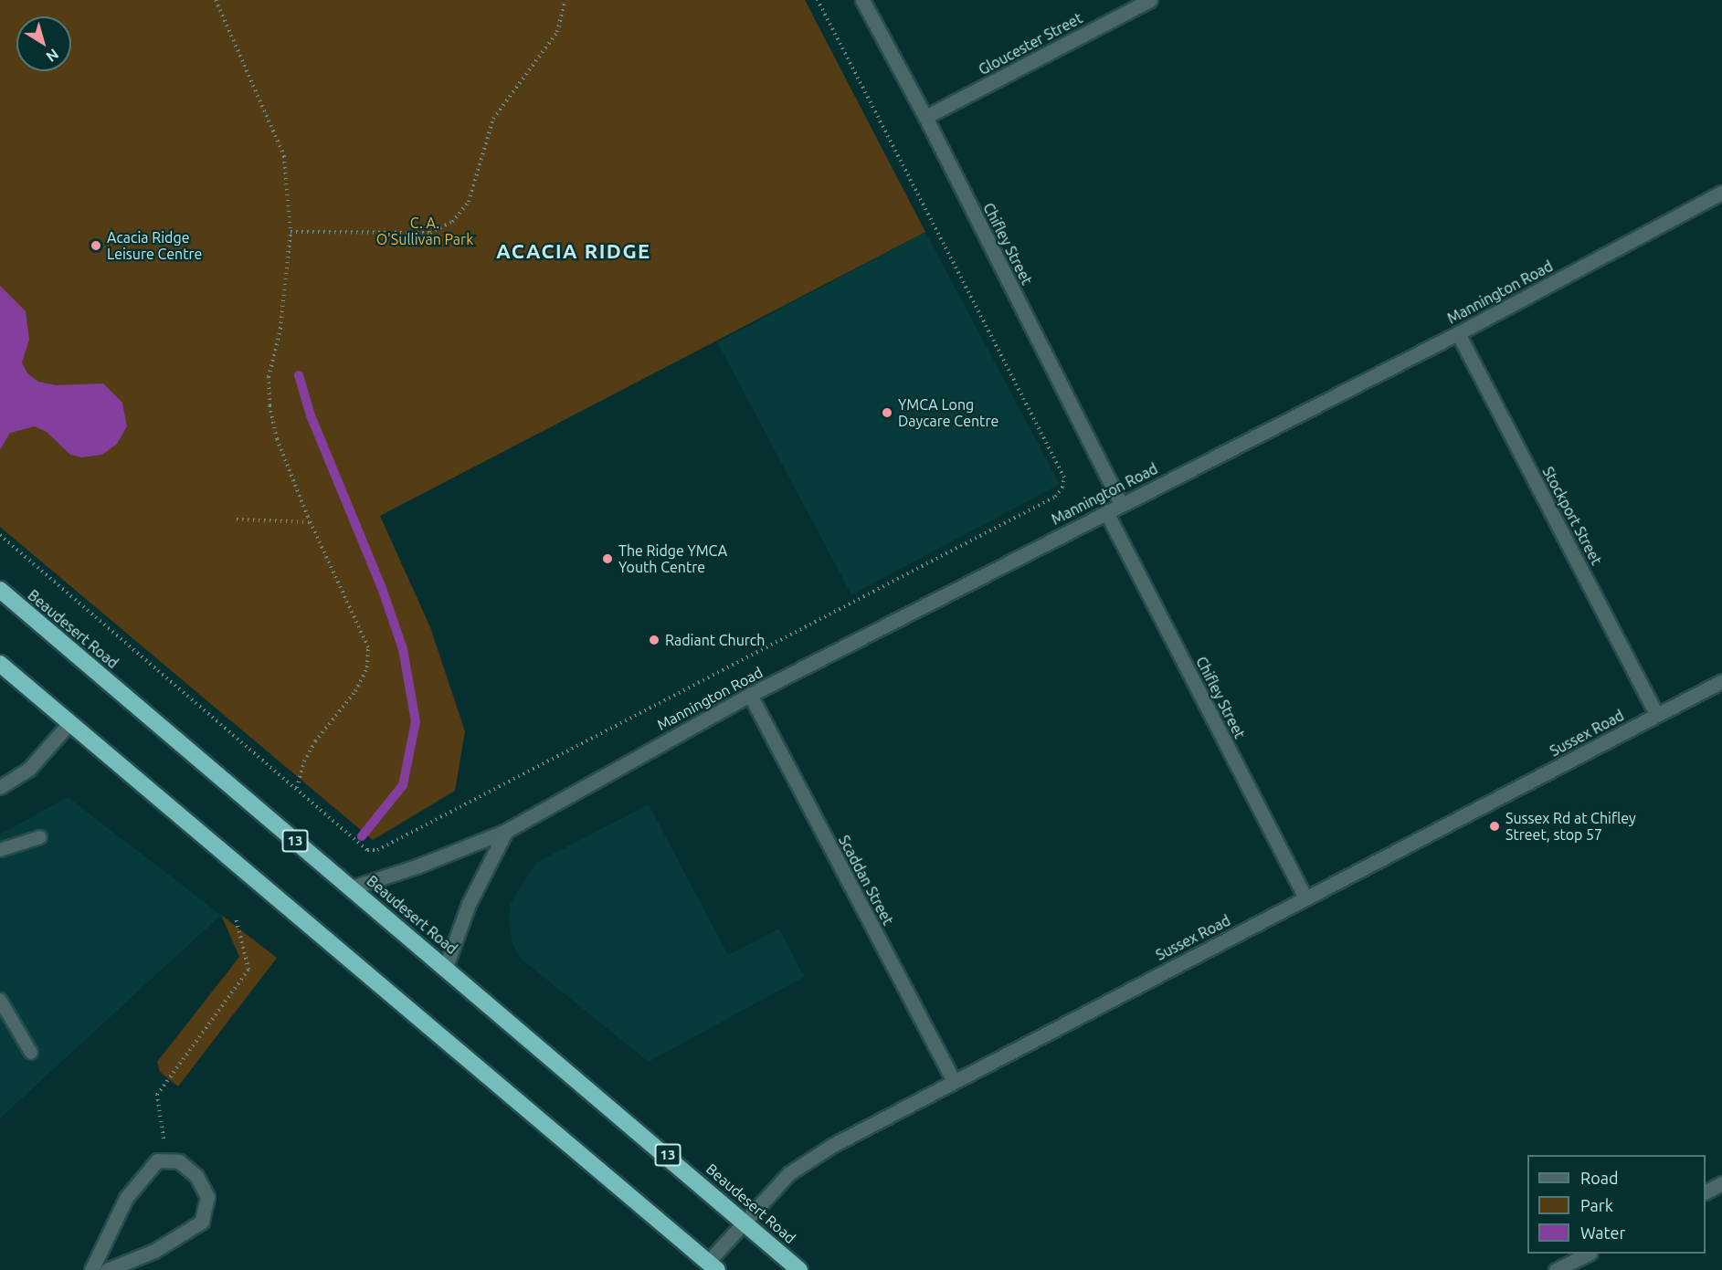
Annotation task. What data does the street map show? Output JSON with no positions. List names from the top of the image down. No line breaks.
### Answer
{"streets":{"highway":["Beaudesert Road","13"],"street":["Gloucester Street","Chifley Street","Mannington Road","Stockport Street","Sussex Road","Scaddan Street"]},"crossings":[["Gloucester Street","Chifley Street"],["Chifley Street","Mannington Road"],["Chifley Street","Sussex Road"],["Mannington Road","Stockport Street"],["Mannington Road","Beaudesert Road"],["Mannington Road","Scaddan Street"],["Stockport Street","Sussex Road"],["Beaudesert Road","Sussex Road"],["Sussex Road","Scaddan Street"]],"districts":["ACACIA RIDGE"],"parks":["C. A. O'Sullivan Park"],"places":["Acacia Ridge Leisure Centre","YMCA Long Daycare Centre","The Ridge YMCA Youth Centre","Radiant Church","Sussex Rd at Chifley Street, stop 57"],"legend":["Road","Park","Water"],"north":"bottom right"}
